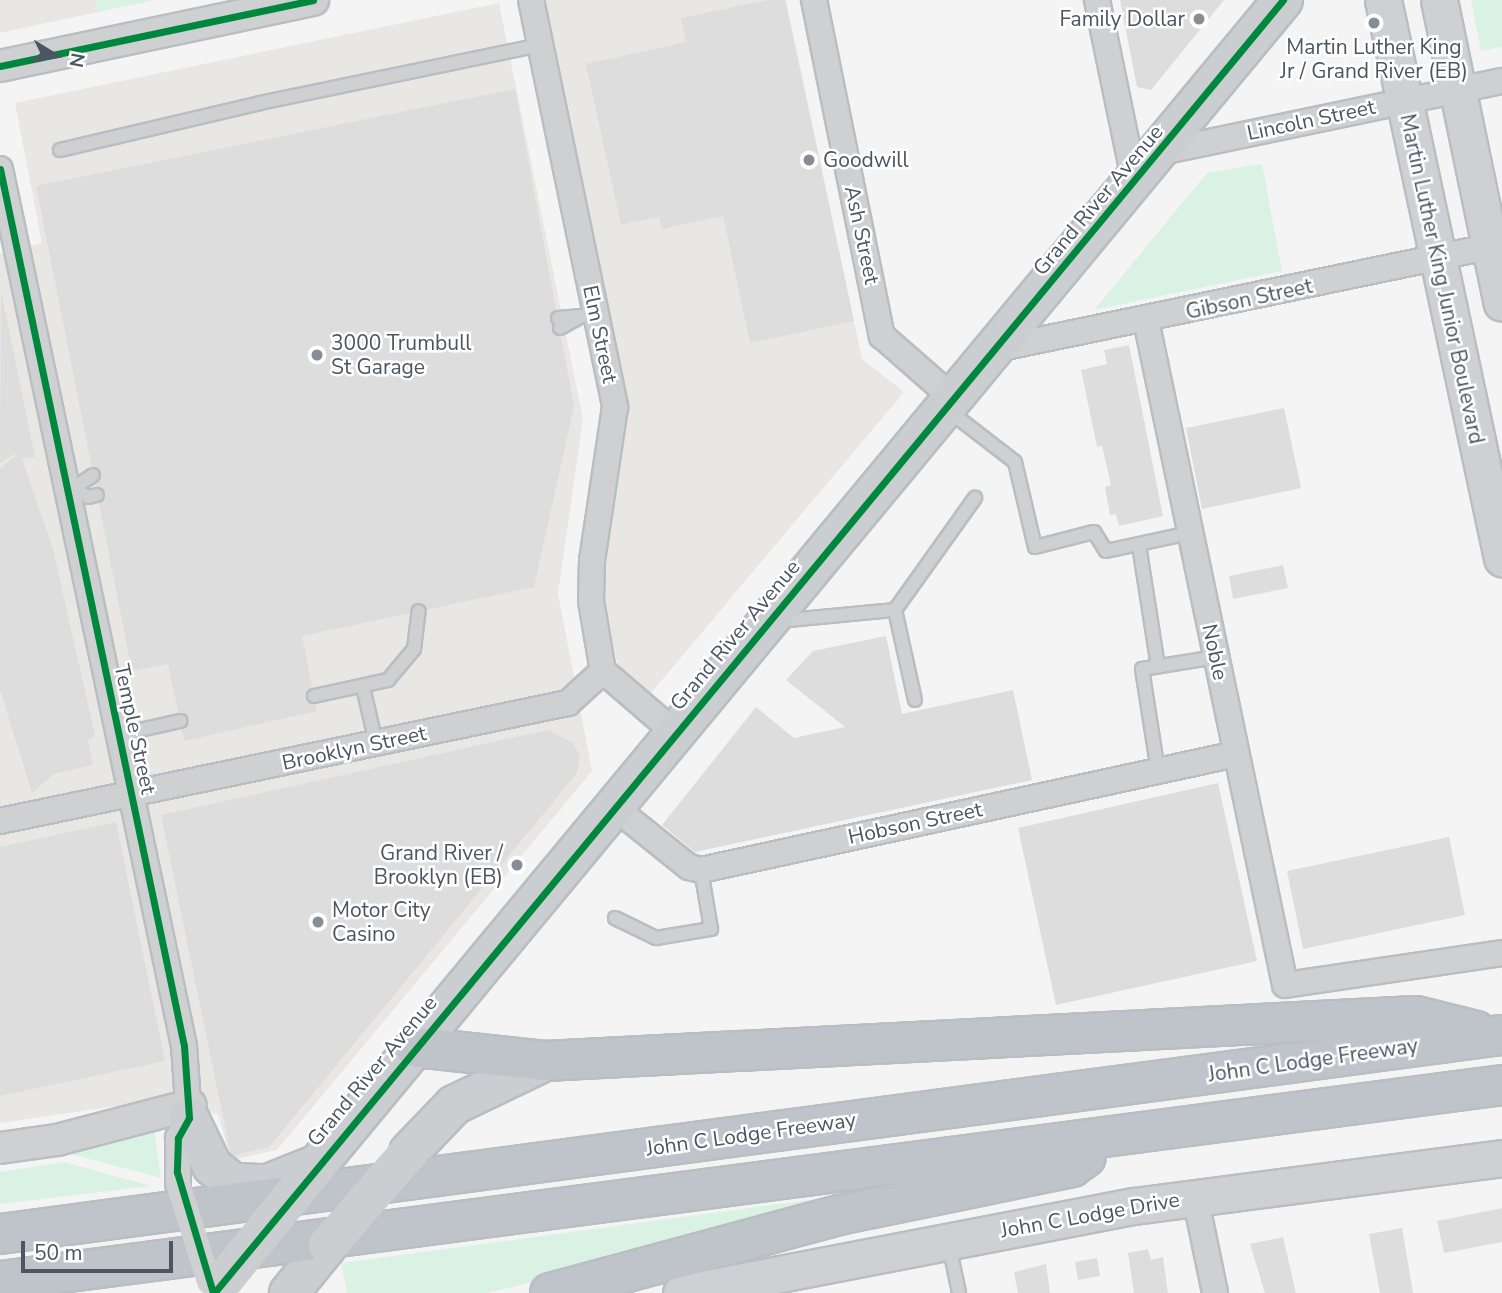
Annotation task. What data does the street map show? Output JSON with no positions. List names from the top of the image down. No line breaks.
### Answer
{"streets":{"highway":["John C Lodge Freeway"],"main road":["Grand River Avenue","Martin Luther King Junior Boulevard","John C Lodge Drive"],"street":["Lincoln Street","Ash Street","Gibson Street","Elm Street","Noble","Temple Street","Brooklyn Street","Hobson Street"]},"crossings":[["Lincoln Street","Grand River Avenue"],["Lincoln Street","Martin Luther King Junior Boulevard"],["Grand River Avenue","Ash Street"],["Grand River Avenue","Gibson Street"],["Grand River Avenue","Temple Street"],["Martin Luther King Junior Boulevard","Gibson Street"],["Gibson Street","Noble"],["Elm Street","Brooklyn Street"],["Noble","Hobson Street"],["Temple Street","Brooklyn Street"]],"places":["Family Dollar","Martin Luther King Jr / Grand River (EB)","Goodwill","3000 Trumbull St Garage","Grand River / Brooklyn (EB)","Motor City Casino"],"scale_bar":"50 m","north":"right"}
